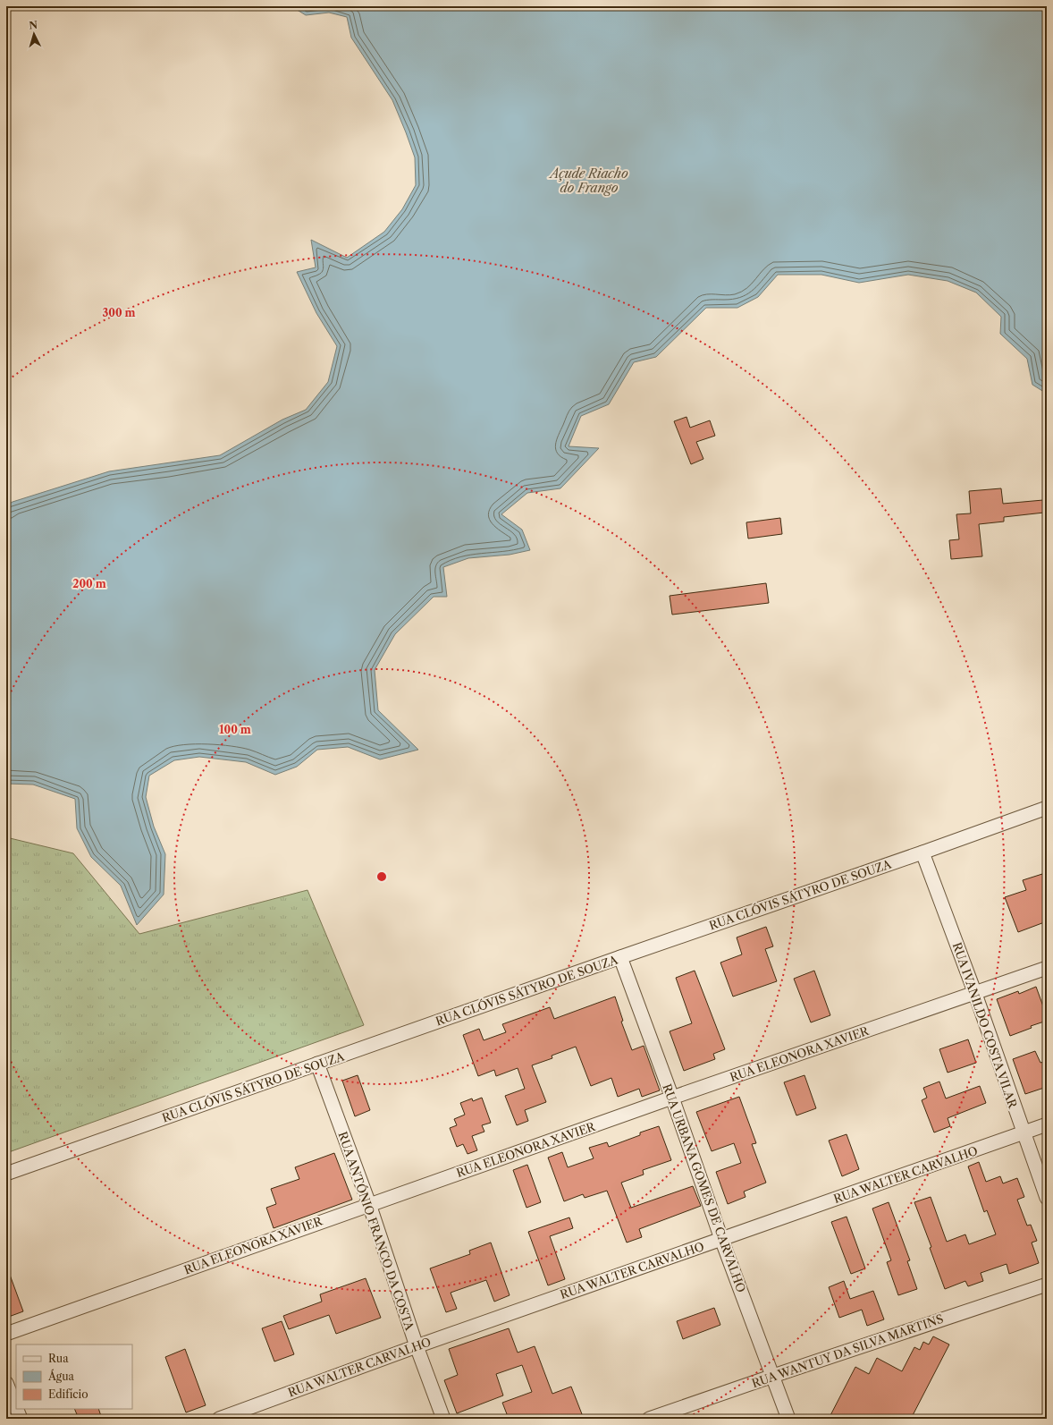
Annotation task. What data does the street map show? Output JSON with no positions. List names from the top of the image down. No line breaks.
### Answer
{"streets":{"street":["RUA CLÓVIS SÁTYRO DE SOUZA","RUA IVANILDO COSTA VILAR","RUA ELEONORA XAVIER","RUA WALTER CARVALHO","RUA URBANA GOMES DE CARVALHO","RUA ANTÓNIO FRANCO DA COSTA","RUA WANTUY DA SILVA MARTINS"]},"crossings":[["RUA CLÓVIS SÁTYRO DE SOUZA","RUA IVANILDO COSTA VILAR"],["RUA CLÓVIS SÁTYRO DE SOUZA","RUA URBANA GOMES DE CARVALHO"],["RUA CLÓVIS SÁTYRO DE SOUZA","RUA ANTÓNIO FRANCO DA COSTA"],["RUA IVANILDO COSTA VILAR","RUA ELEONORA XAVIER"],["RUA IVANILDO COSTA VILAR","RUA WALTER CARVALHO"],["RUA ELEONORA XAVIER","RUA URBANA GOMES DE CARVALHO"],["RUA ELEONORA XAVIER","RUA ANTÓNIO FRANCO DA COSTA"],["RUA WALTER CARVALHO","RUA URBANA GOMES DE CARVALHO"],["RUA WALTER CARVALHO","RUA ANTÓNIO FRANCO DA COSTA"],["RUA URBANA GOMES DE CARVALHO","RUA WANTUY DA SILVA MARTINS"]],"water":["Açude Riacho do Frango"],"legend":["Rua","Água","Edifício"],"north":"top","rings":["300 m","200 m","100 m"]}
